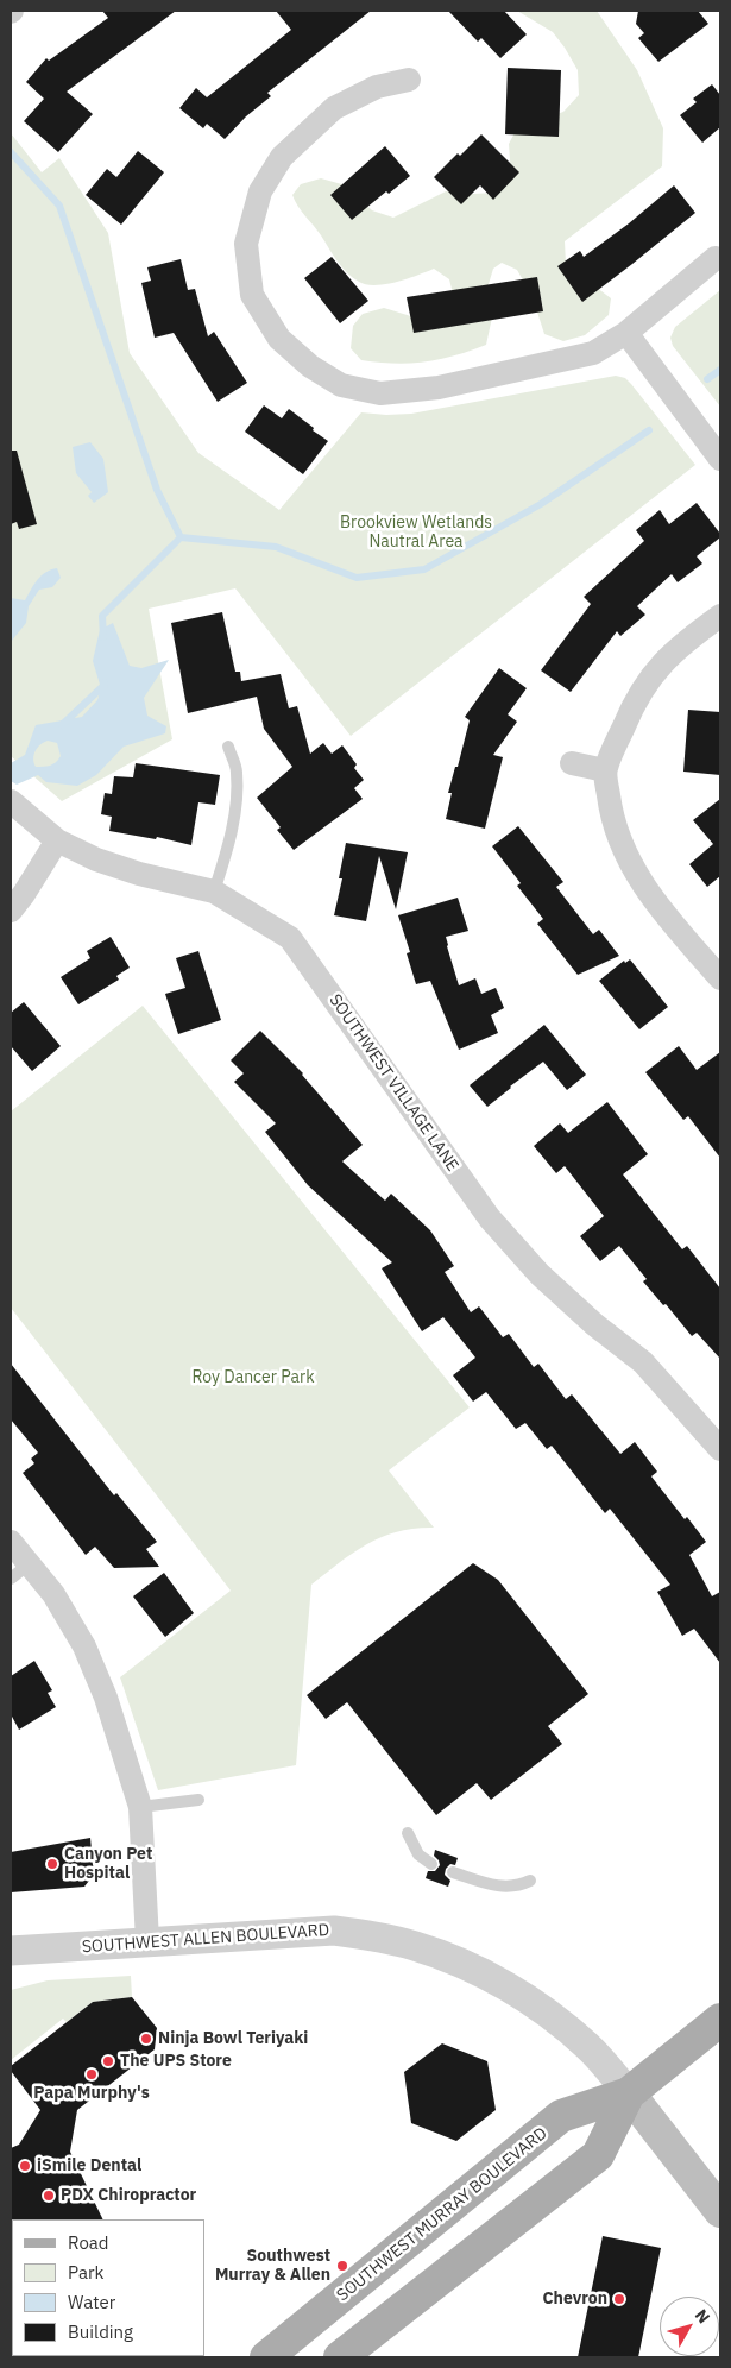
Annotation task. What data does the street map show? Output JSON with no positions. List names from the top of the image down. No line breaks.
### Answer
{"streets":{"main road":["SOUTHWEST ALLEN BOULEVARD","SOUTHWEST MURRAY BOULEVARD"],"street":["SOUTHWEST VILLAGE LANE"]},"crossings":[["SOUTHWEST ALLEN BOULEVARD","SOUTHWEST MURRAY BOULEVARD"]],"parks":["Brookview Wetlands Nautral Area","Roy Dancer Park"],"places":["Canyon Pet Hospital","Ninja Bowl Teriyaki","The UPS Store","Papa Murphy's","iSmile Dental","PDX Chiropractor","Southwest Murray & Allen","Chevron"],"legend":["Road","Park","Water","Building"],"north":"top right"}
